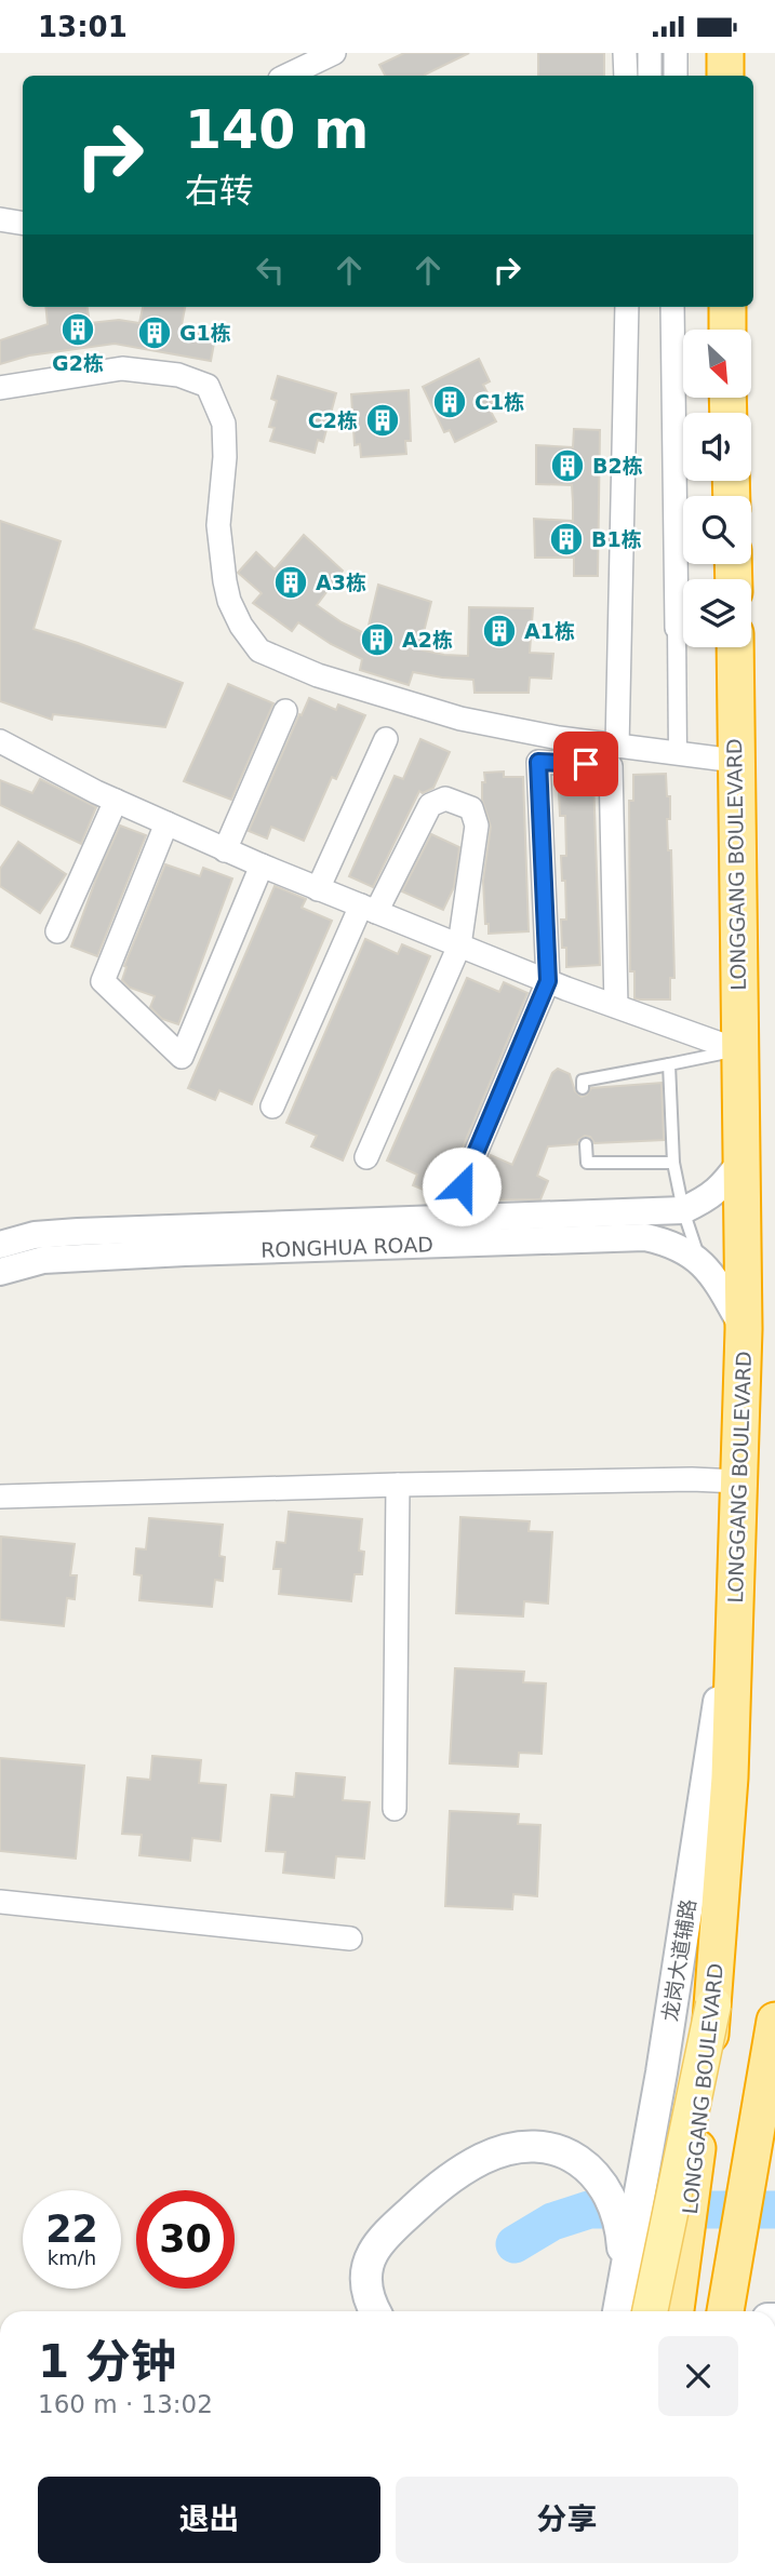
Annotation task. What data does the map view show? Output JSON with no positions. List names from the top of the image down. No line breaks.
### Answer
{"streets":{"highway":["LONGGANG BOULEVARD"],"main road":["龙岗大道辅路"],"street":["RONGHUA ROAD"]},"crossings":[["LONGGANG BOULEVARD","RONGHUA ROAD"],["LONGGANG BOULEVARD","龙岗大道辅路"]],"places":{"building":["G2栋","G1栋","C1栋","C2栋","B2栋","B1栋","A3栋","A1栋","A2栋"]},"north":"bottom right","page":{"status":"13:01","turn":["140 m","右转"],"speed":"22 km/h","limit":"30","heading":["1 分钟","160 m · 13:02"],"buttons":["退出","分享"]}}
